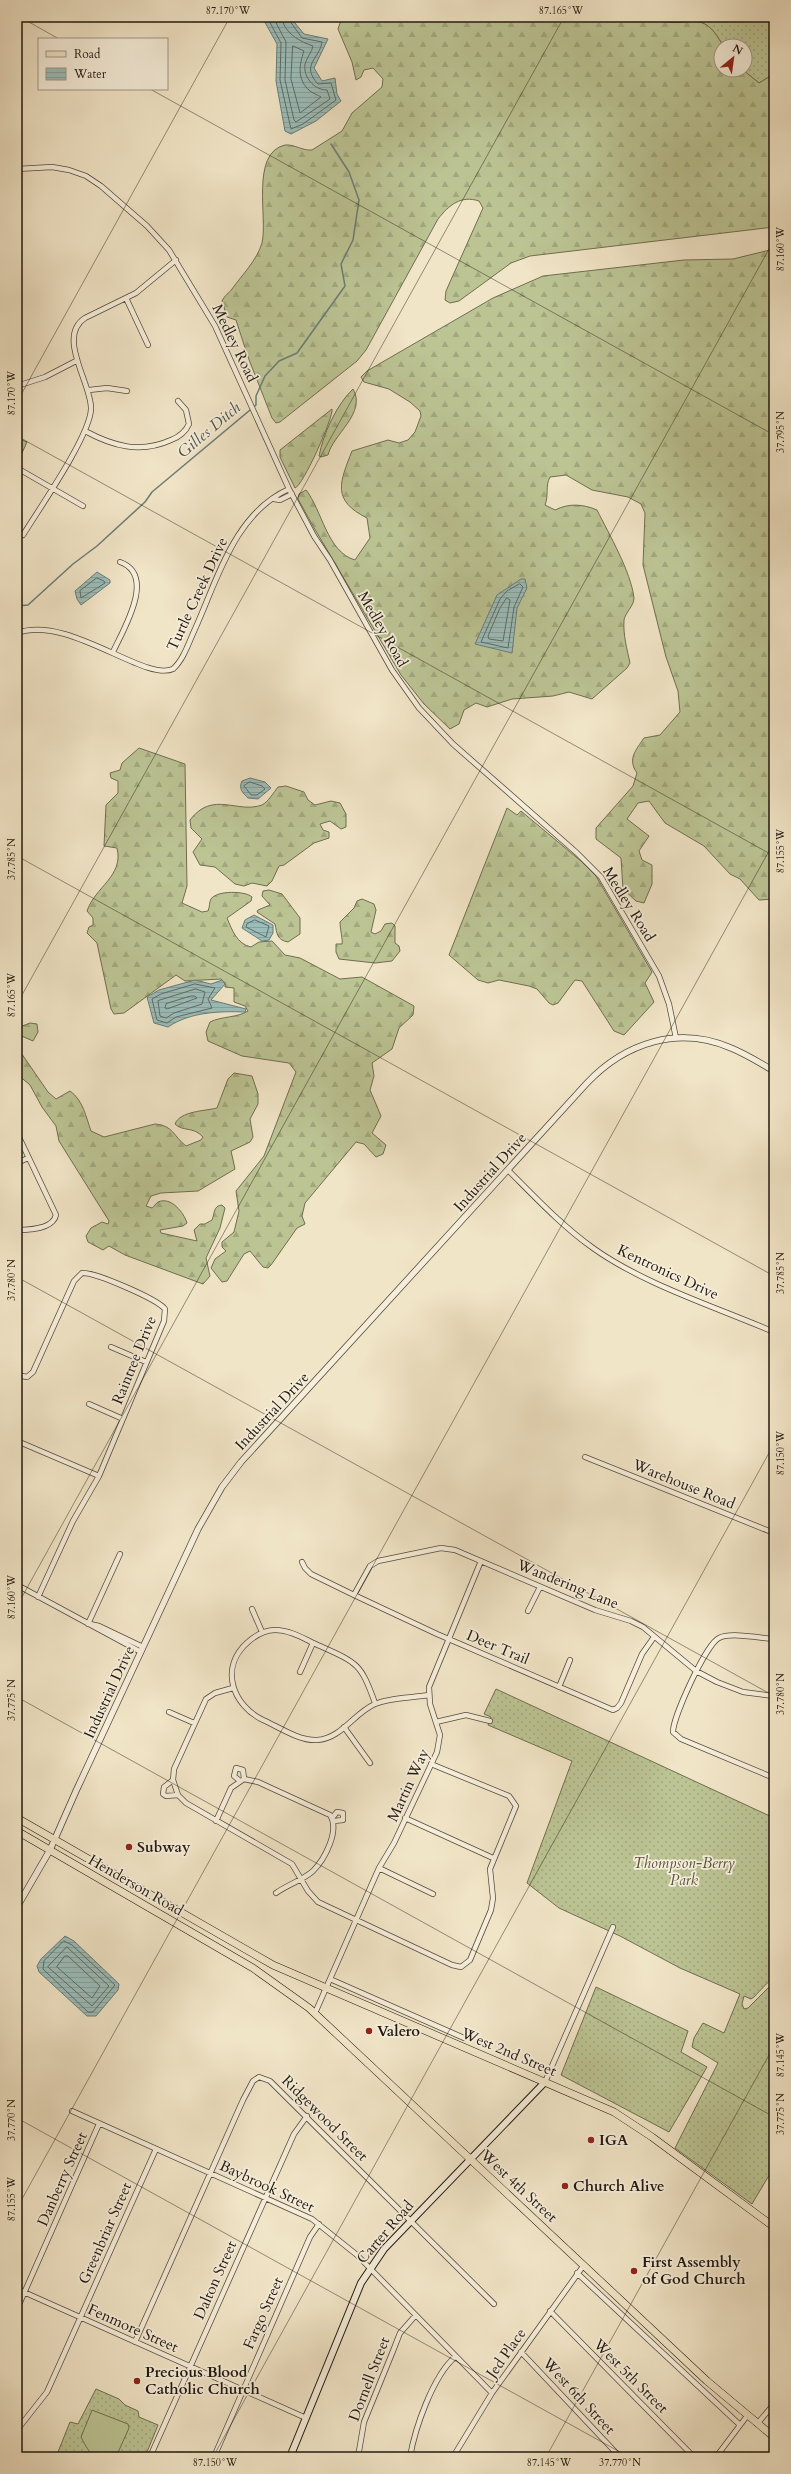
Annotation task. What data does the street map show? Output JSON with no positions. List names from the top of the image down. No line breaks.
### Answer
{"streets":{"main road":["Henderson Road","West 2nd Street","West 4th Street","Carter Road"],"street":["Medley Road","Turtle Creek Drive","Industrial Drive","Kentronics Drive","Raintree Drive","Warehouse Road","Wandering Lane","Deer Trail","Martin Way","Ridgewood Street","Danberry Street","Baybrook Street","Greenbriar Street","Dalton Street","Fargo Street","Fenmore Street","Jed Place","West 5th Street","Dornell Street","West 6th Street"]},"crossings":[["Medley Road","Turtle Creek Drive"],["Medley Road","Industrial Drive"],["Industrial Drive","Kentronics Drive"],["Industrial Drive","Henderson Road"],["Wandering Lane","Deer Trail"],["Wandering Lane","Martin Way"],["Deer Trail","Martin Way"],["Martin Way","West 2nd Street"],["Martin Way","West 4th Street"],["Henderson Road","West 2nd Street"],["Henderson Road","West 4th Street"],["West 2nd Street","Carter Road"],["Ridgewood Street","Baybrook Street"],["Ridgewood Street","Carter Road"],["Ridgewood Street","Dalton Street"],["Ridgewood Street","Fenmore Street"],["Danberry Street","Baybrook Street"],["Danberry Street","Fenmore Street"],["Baybrook Street","Carter Road"],["Baybrook Street","Greenbriar Street"],["Baybrook Street","Dalton Street"],["Baybrook Street","Fargo Street"],["Baybrook Street","Jed Place"],["Baybrook Street","Dornell Street"],["West 4th Street","Carter Road"],["West 4th Street","Jed Place"],["Carter Road","Fenmore Street"],["Greenbriar Street","Fenmore Street"],["Dalton Street","Fenmore Street"],["Fargo Street","Fenmore Street"],["Jed Place","West 5th Street"],["Jed Place","West 6th Street"]],"water":["Gilles Ditch"],"parks":["Thompson-Berry Park"],"places":["Subway","Valero","IGA","Church Alive","First Assembly of God Church","Precious Blood Catholic Church"],"legend":["Road","Water"],"north":"top right","coordinates":["87.170°W","87.165°W","87.160°W","37.795°N","87.155°W","37.785°N","37.780°N","87.150°W","37.775°N","87.145°W","37.770°N"]}
